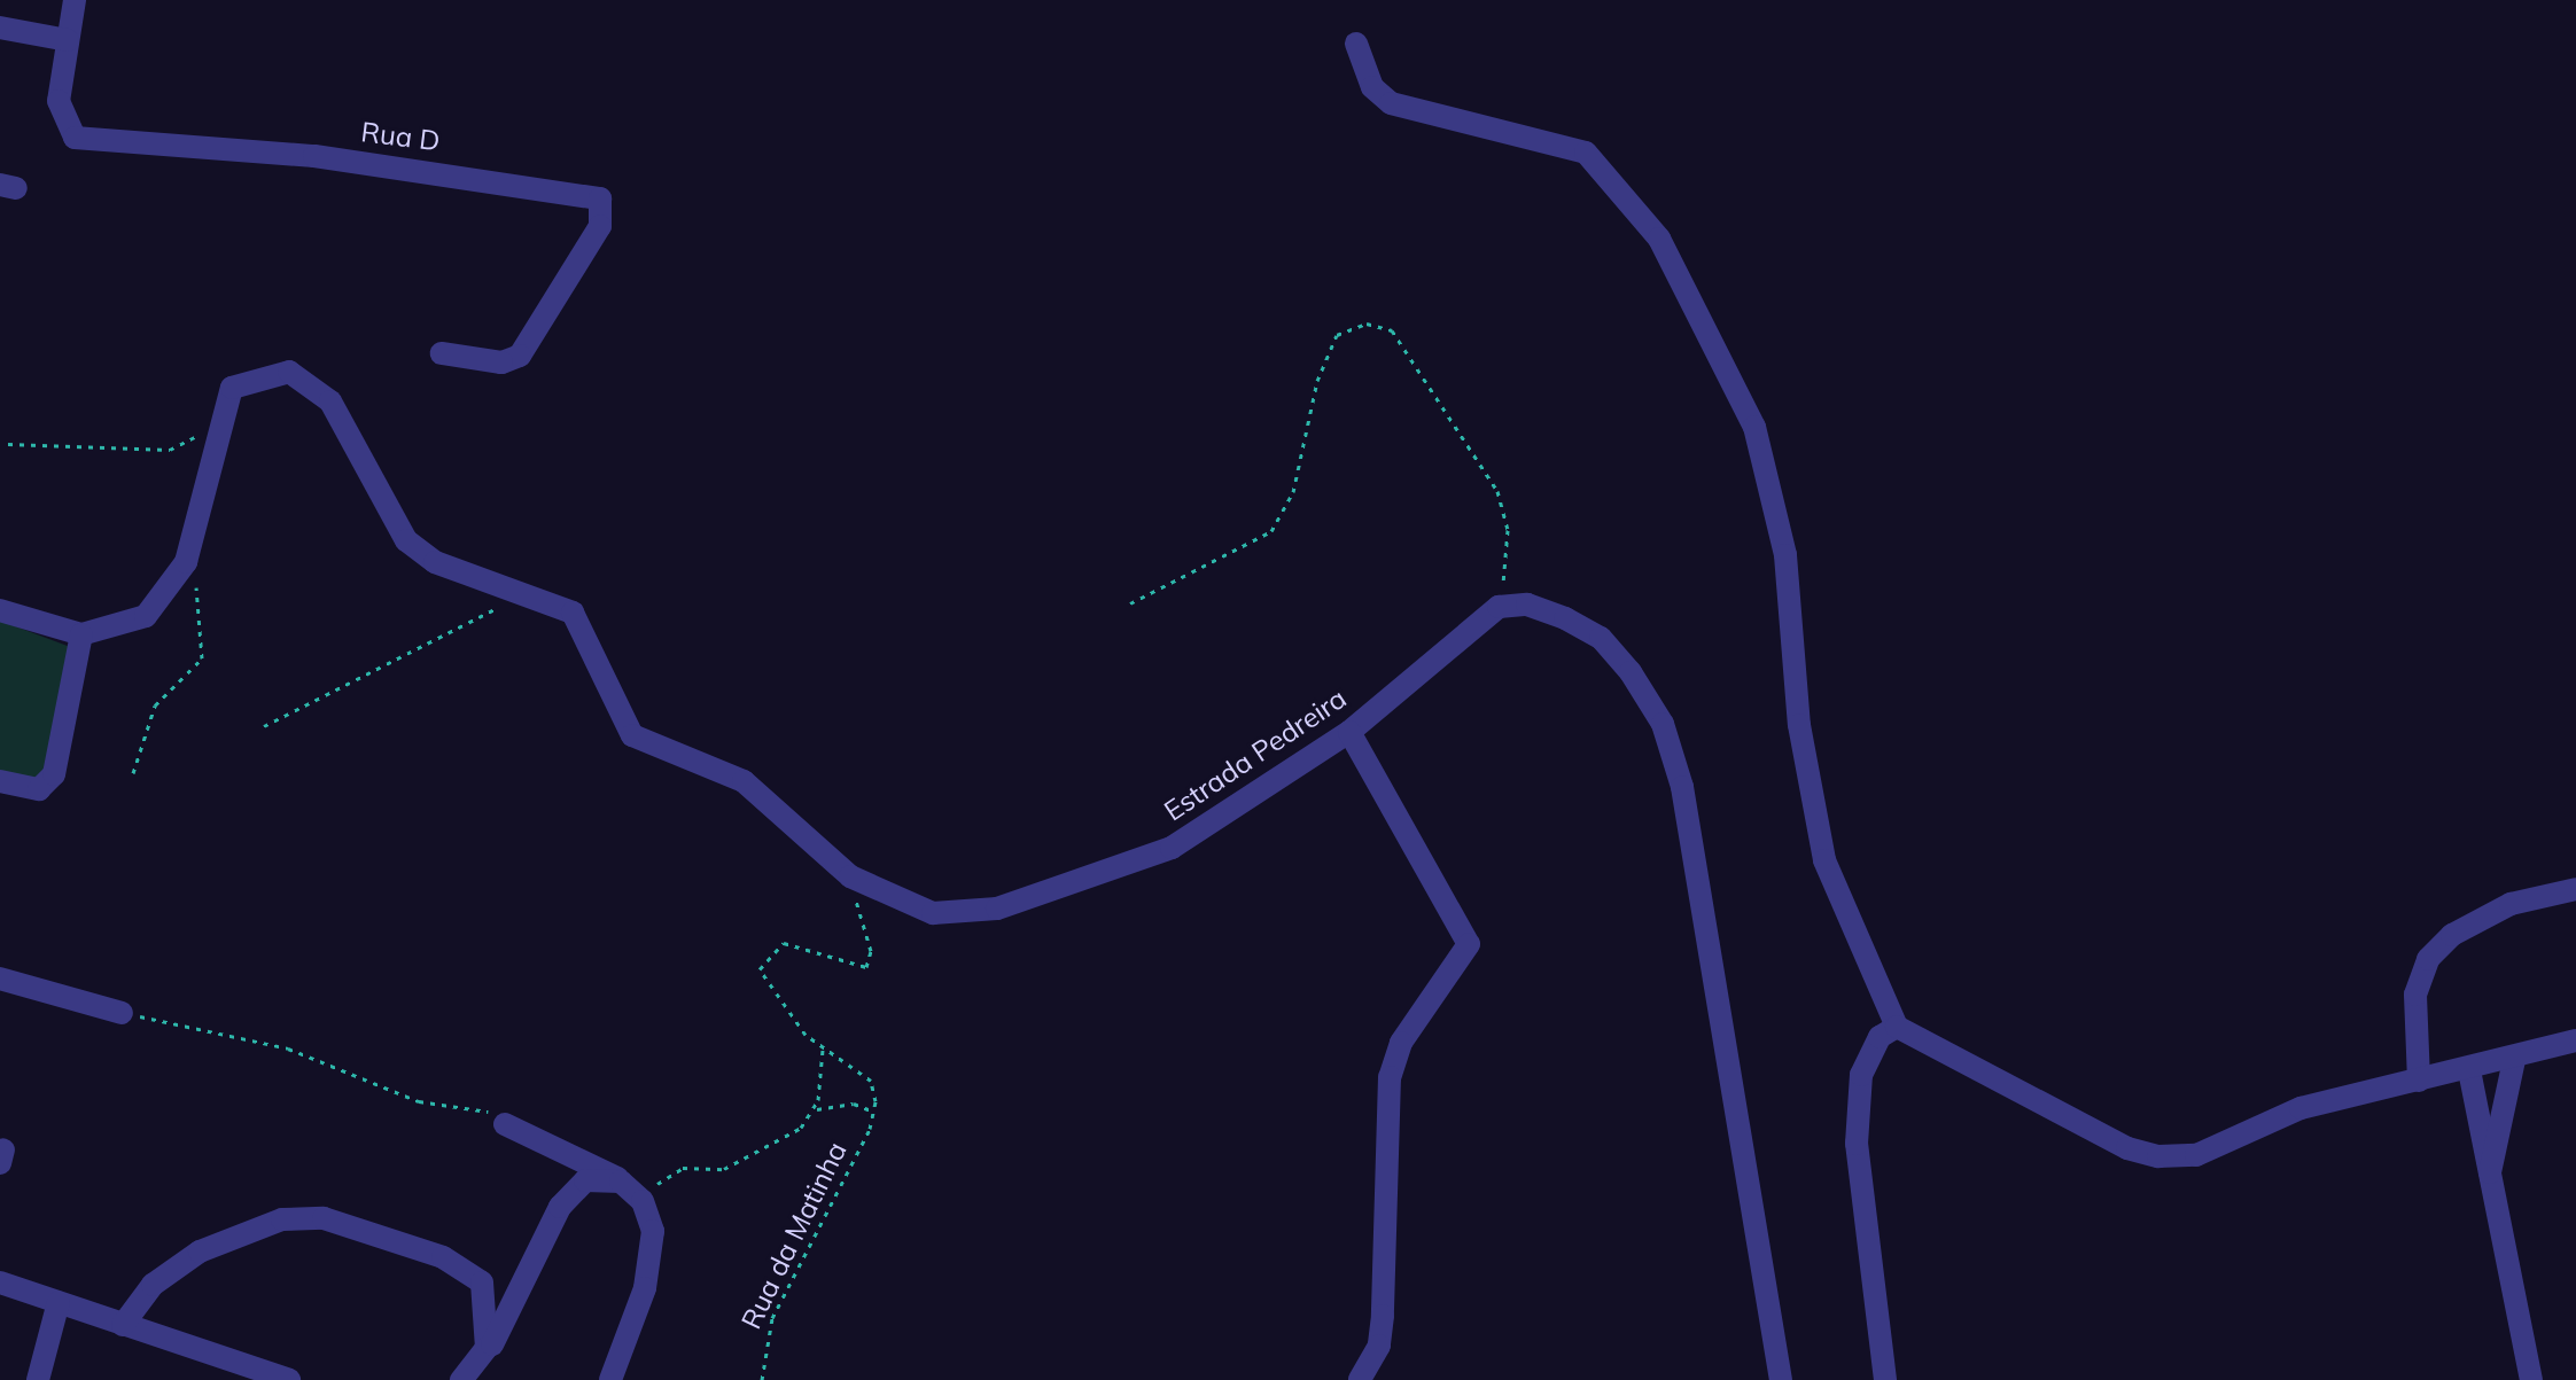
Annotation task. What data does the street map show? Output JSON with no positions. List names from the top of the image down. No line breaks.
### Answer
{"streets":{"street":["Rua D","Estrada Pedreira"],"path":["Rua da Matinha"]}}
